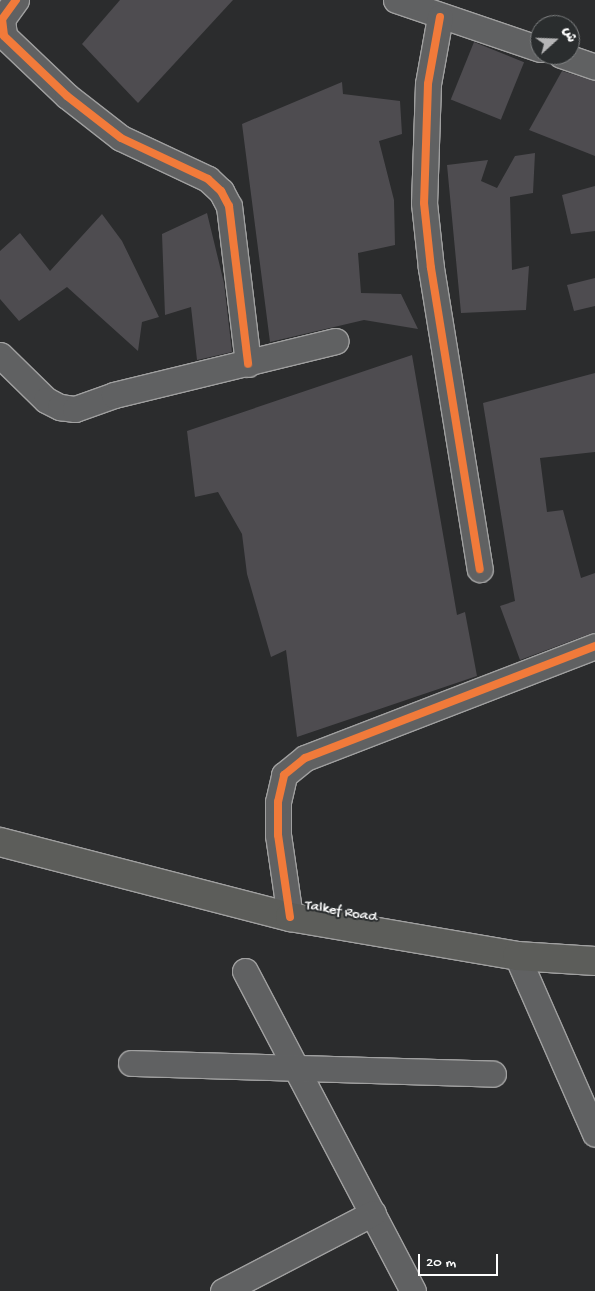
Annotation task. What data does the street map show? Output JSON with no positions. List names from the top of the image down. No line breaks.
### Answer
{"streets":{"main road":["Talkef Road"]},"scale_bar":"20 m","north":"right"}
